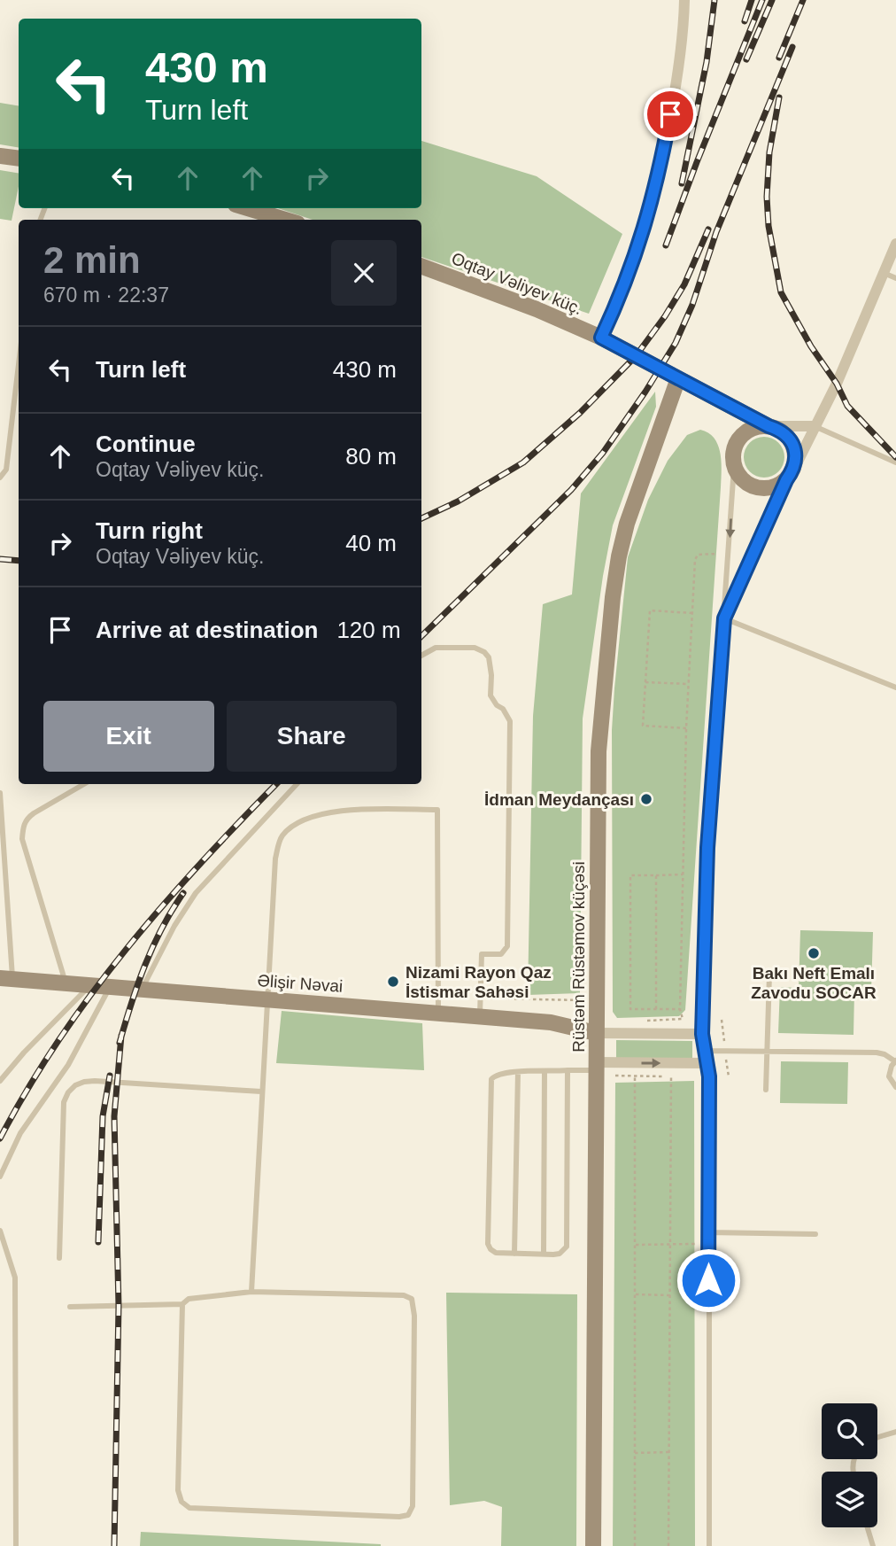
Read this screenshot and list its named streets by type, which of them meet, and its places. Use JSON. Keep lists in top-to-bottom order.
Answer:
{
  "streets": {
    "street": ["Oqtay Vəliyev küç.", "Rüstəm Rüstəmov küçəsi", "Əlişir Nəvai"]
  },
  "crossings": [
    ["Oqtay Vəliyev küç.", "Rüstəm Rüstəmov küçəsi"],
    ["Rüstəm Rüstəmov küçəsi", "Əlişir Nəvai"]
  ],
  "places": ["İdman Meydançası", "Bakı Neft Emalı Zavodu SOCAR", "Nizami Rayon Qaz İstismar Sahəsi"],
  "page": {
    "turn": ["430 m", "Turn left"],
    "heading": ["2 min", "670 m · 22:37"],
    "list": [
      {
        "name": "Turn left",
        "value": "430 m"
      },
      {
        "name": "Continue",
        "note": "Oqtay Vəliyev küç.",
        "value": "80 m"
      },
      {
        "name": "Turn right",
        "note": "Oqtay Vəliyev küç.",
        "value": "40 m"
      },
      {
        "name": "Arrive at destination",
        "value": "120 m"
      }
    ],
    "buttons": ["Exit", "Share"]
  }
}
